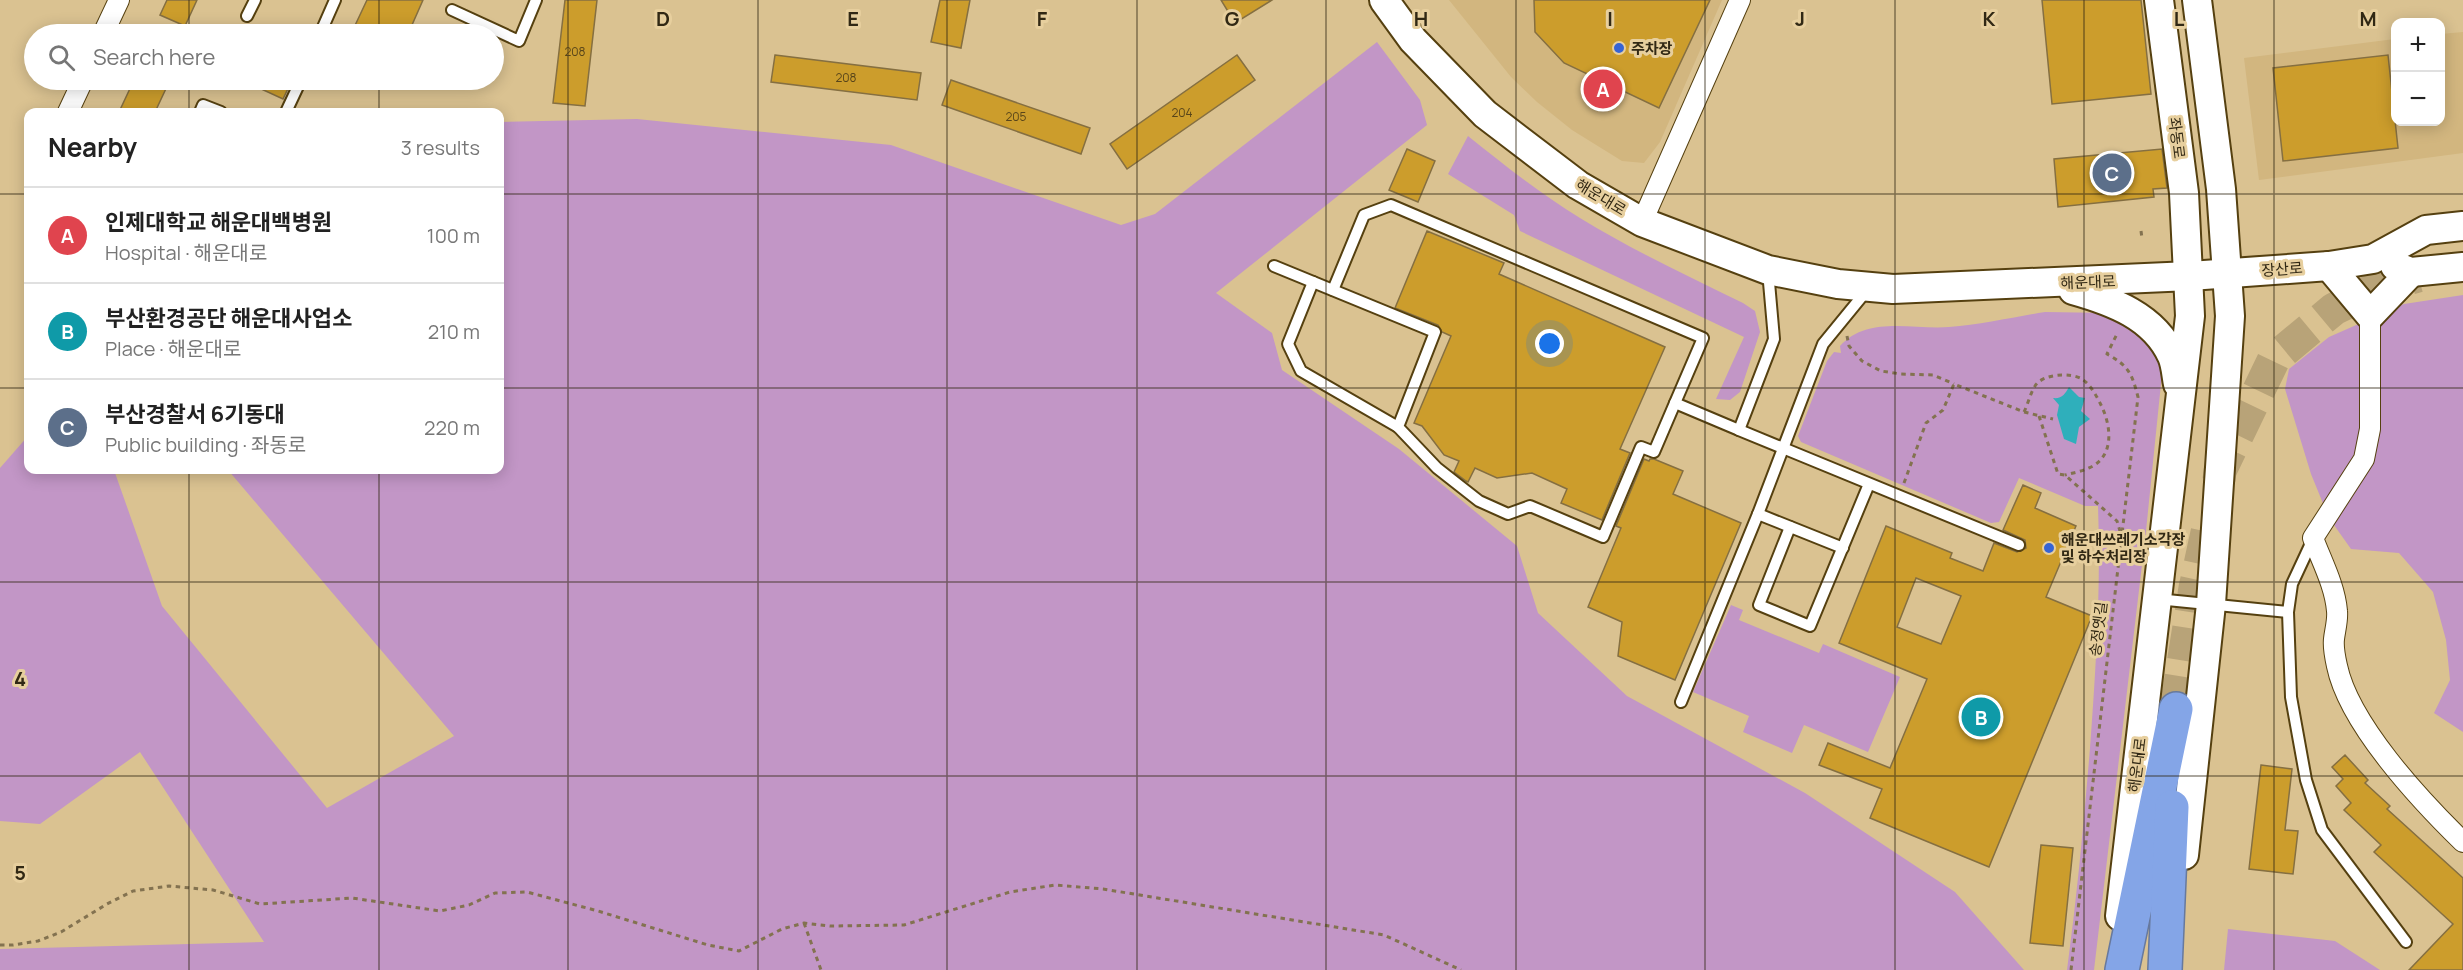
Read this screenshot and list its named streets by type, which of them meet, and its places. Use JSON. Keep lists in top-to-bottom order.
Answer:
{
  "streets": {
    "main road": ["좌동로", "해운대로", "장산로"],
    "path": ["송정옛길"]
  },
  "crossings": [
    ["좌동로", "해운대로"],
    ["좌동로", "장산로"],
    ["해운대로", "장산로"]
  ],
  "places": ["주차장", "해운대쓰레기소각장 및 하수처리장"],
  "house_numbers": [
    "208",
    "208",
    "204",
    "205"
  ],
  "page": {
    "map_buttons": ["+", "−"],
    "search": "Search here",
    "pins": ["A", "C", "B"],
    "heading": ["Nearby", "3 results"],
    "list": [
      {
        "mark": "A",
        "name": "인제대학교 해운대백병원",
        "note": "Hospital · 해운대로",
        "value": "100 m"
      },
      {
        "mark": "B",
        "name": "부산환경공단 해운대사업소",
        "note": "Place · 해운대로",
        "value": "210 m"
      },
      {
        "mark": "C",
        "name": "부산경찰서 6기동대",
        "note": "Public building · 좌동로",
        "value": "220 m"
      }
    ]
  },
  "grid": {
    "columns": [
      "D",
      "E",
      "F",
      "G",
      "H",
      "I",
      "J",
      "K",
      "L",
      "M"
    ],
    "rows": ["4", "5"]
  }
}
